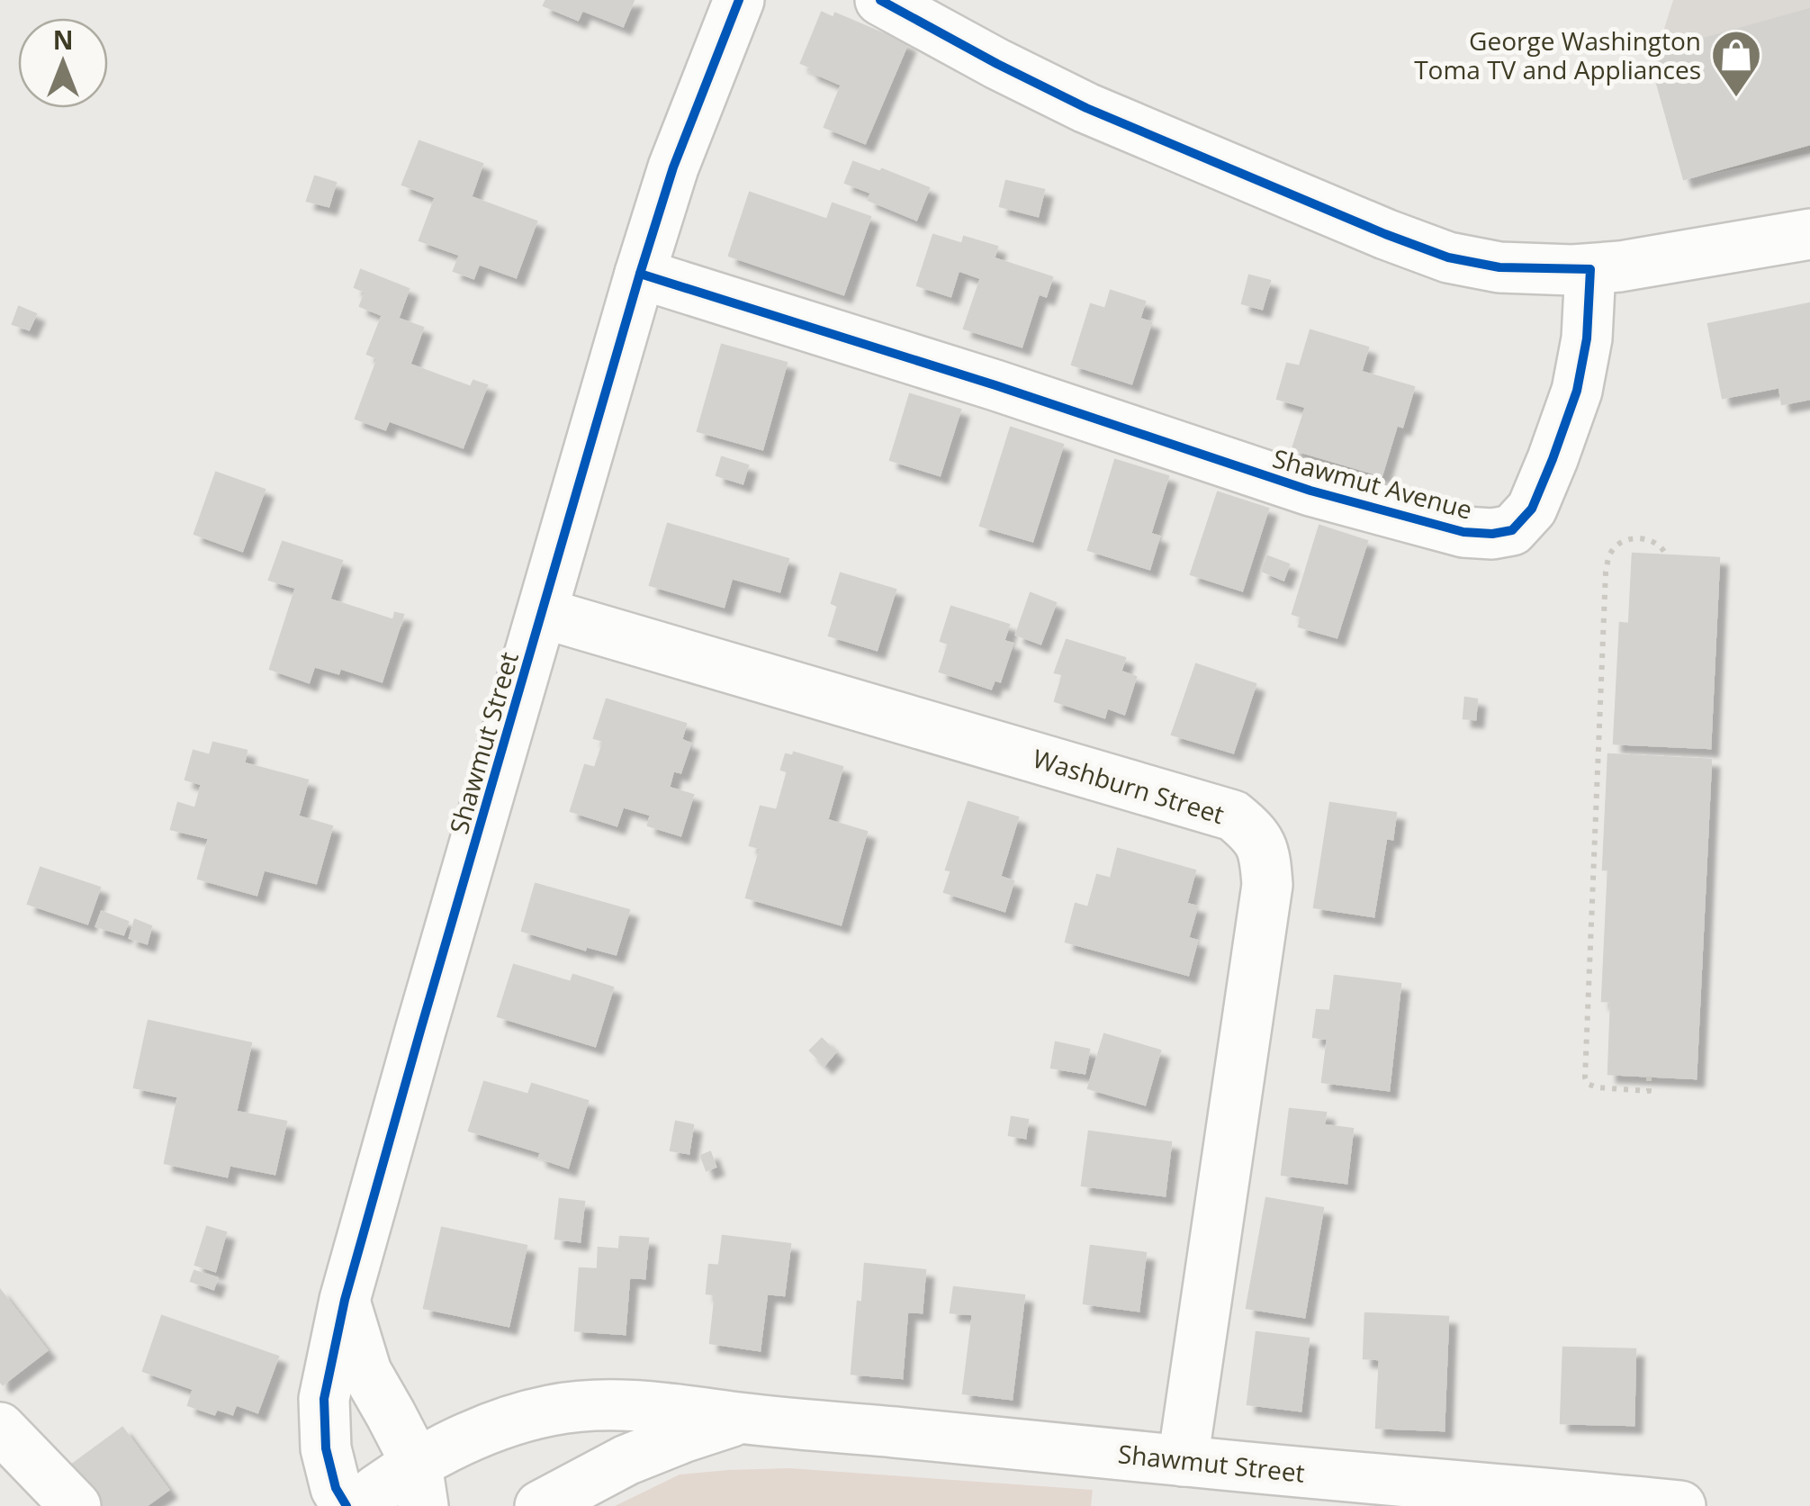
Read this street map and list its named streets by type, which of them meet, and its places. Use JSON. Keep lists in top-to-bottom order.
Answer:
{
  "streets": {
    "street": ["Shawmut Avenue", "Shawmut Street", "Washburn Street"]
  },
  "crossings": [
    ["Shawmut Avenue", "Shawmut Street"],
    ["Shawmut Street", "Washburn Street"]
  ],
  "places": {
    "shop": ["George Washington Toma TV and Appliances"]
  },
  "north": "top"
}
